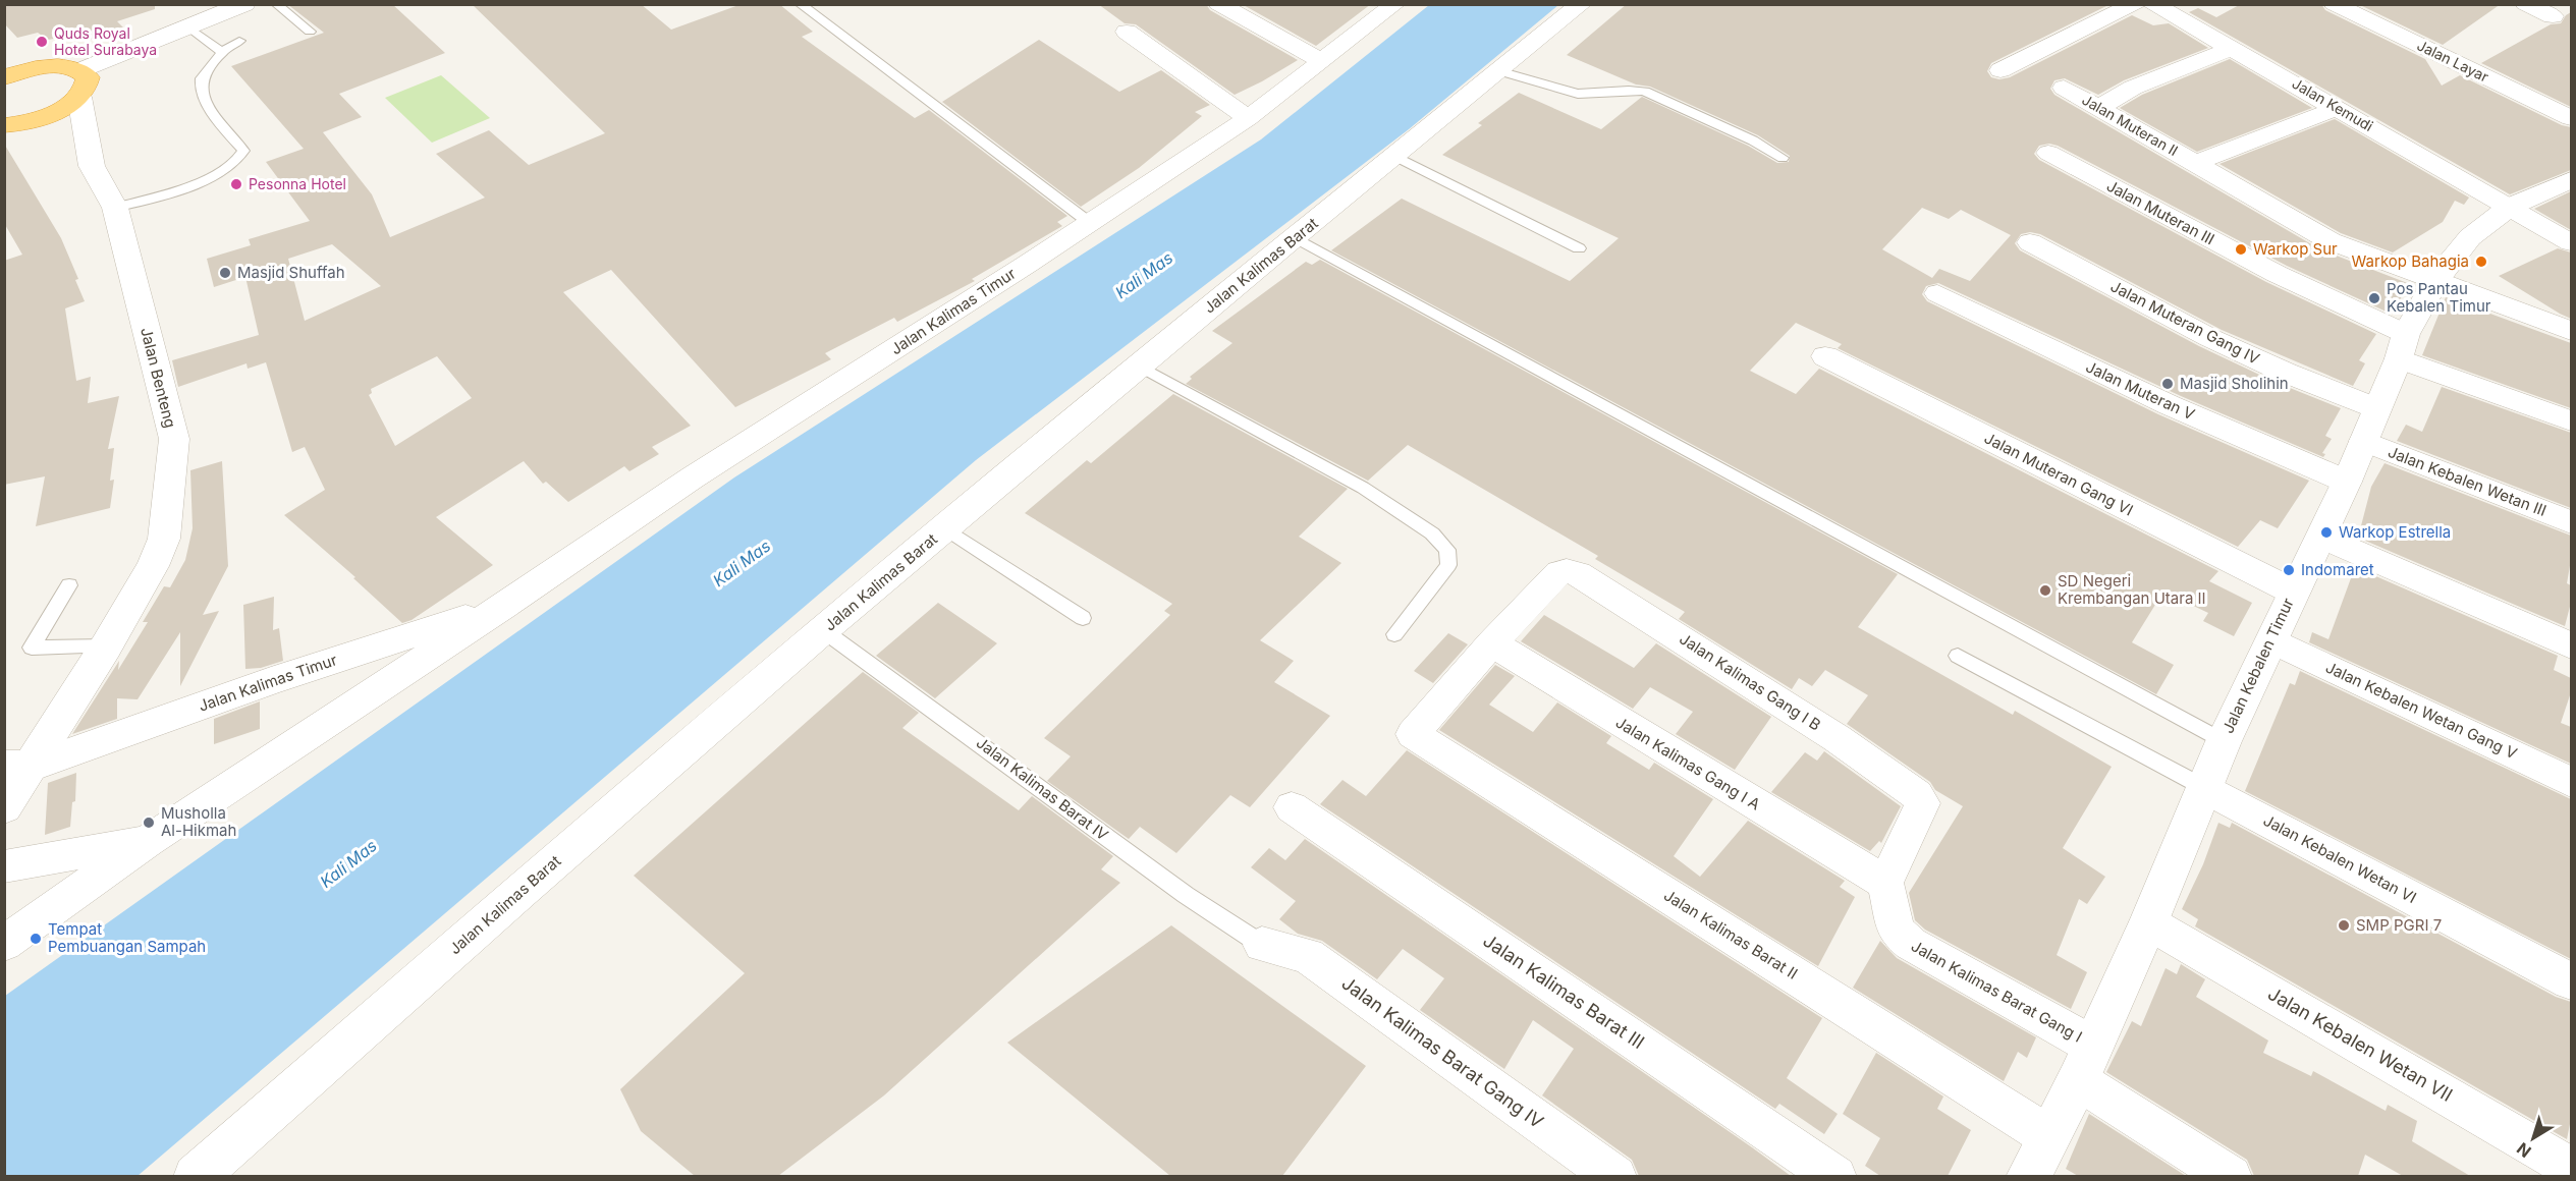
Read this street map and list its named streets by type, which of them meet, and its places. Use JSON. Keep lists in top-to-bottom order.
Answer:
{
  "streets": {
    "street": [
      "Jalan Layar",
      "Jalan Kemudi",
      "Jalan Muteran II",
      "Jalan Muteran III",
      "Jalan Kalimas Barat",
      "Jalan Kalimas Timur",
      "Jalan Muteran Gang IV",
      "Jalan Benteng",
      "Jalan Muteran V",
      "Jalan Muteran Gang VI",
      "Jalan Kebalen Wetan III",
      "Jalan Kebalen Timur",
      "Jalan Kalimas Gang I B",
      "Jalan Kebalen Wetan Gang V",
      "Jalan Kalimas Gang I A",
      "Jalan Kebalen Wetan VI",
      "Jalan Kalimas Barat II",
      "Jalan Kalimas Barat III",
      "Jalan Kalimas Barat Gang I",
      "Jalan Kebalen Wetan VII",
      "Jalan Kalimas Barat Gang IV"
    ],
    "lane": ["Jalan Kalimas Barat IV"]
  },
  "crossings": [
    ["Jalan Kemudi", "Jalan Muteran II"],
    ["Jalan Kemudi", "Jalan Kebalen Timur"],
    ["Jalan Muteran II", "Jalan Kebalen Timur"],
    ["Jalan Muteran III", "Jalan Kebalen Timur"],
    ["Jalan Kalimas Barat", "Jalan Kalimas Barat IV"],
    ["Jalan Kalimas Timur", "Jalan Benteng"],
    ["Jalan Muteran Gang IV", "Jalan Kebalen Timur"],
    ["Jalan Muteran V", "Jalan Kebalen Timur"],
    ["Jalan Muteran Gang VI", "Jalan Kebalen Timur"],
    ["Jalan Kebalen Wetan III", "Jalan Kebalen Timur"],
    ["Jalan Kebalen Timur", "Jalan Kebalen Wetan Gang V"],
    ["Jalan Kebalen Timur", "Jalan Kebalen Wetan VI"],
    ["Jalan Kebalen Timur", "Jalan Kalimas Barat II"],
    ["Jalan Kebalen Timur", "Jalan Kalimas Barat Gang I"],
    ["Jalan Kebalen Timur", "Jalan Kebalen Wetan VII"],
    ["Jalan Kalimas Gang I B", "Jalan Kalimas Gang I A"],
    ["Jalan Kalimas Gang I B", "Jalan Kalimas Barat II"],
    ["Jalan Kalimas Gang I B", "Jalan Kalimas Barat Gang I"],
    ["Jalan Kalimas Gang I A", "Jalan Kalimas Barat II"],
    ["Jalan Kalimas Gang I A", "Jalan Kalimas Barat Gang I"],
    ["Jalan Kalimas Barat IV", "Jalan Kalimas Barat Gang IV"]
  ],
  "water": ["Kali Mas"],
  "places": [
    "Quds Royal Hotel Surabaya",
    "Pesonna Hotel",
    "Warkop Sur",
    "Warkop Bahagia",
    "Masjid Shuffah",
    "Pos Pantau Kebalen Timur",
    "Masjid Sholihin",
    "Warkop Estrella",
    "Indomaret",
    "SD Negeri Krembangan Utara II",
    "Musholla Al-Hikmah",
    "SMP PGRI 7",
    "Tempat Pembuangan Sampah"
  ],
  "north": "bottom left"
}
